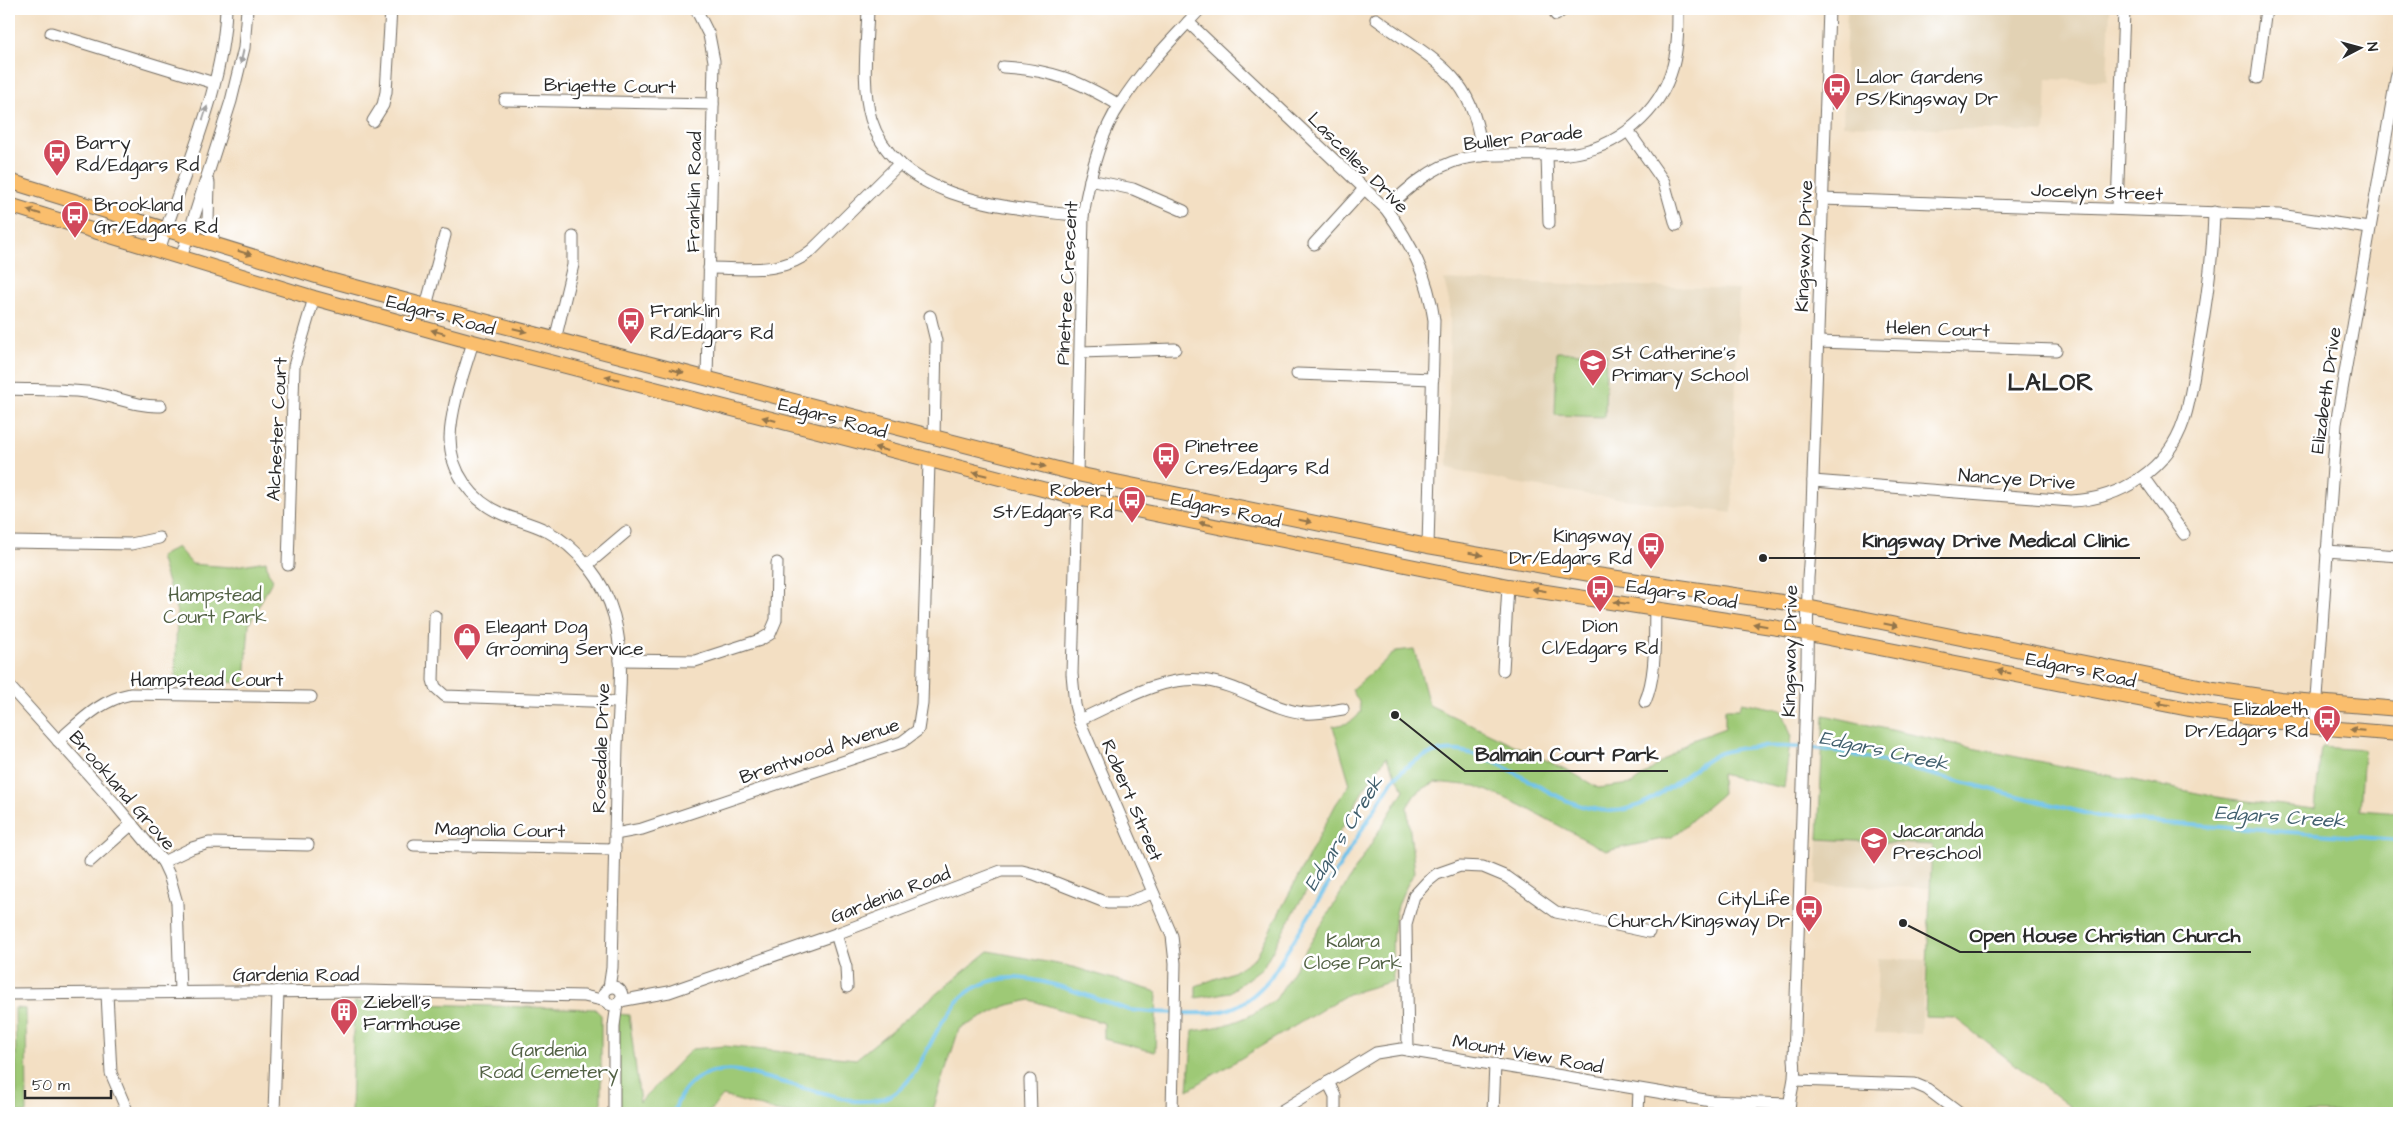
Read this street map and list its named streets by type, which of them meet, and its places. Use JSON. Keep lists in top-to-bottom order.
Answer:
{
  "streets": {
    "main road": ["Edgars Road"],
    "street": [
      "Brigette Court",
      "Buller Parade",
      "Lascelles Drive",
      "Jocelyn Street",
      "Franklin Road",
      "Kingsway Drive",
      "Pinetree Crescent",
      "Helen Court",
      "Elizabeth Drive",
      "Alchester Court",
      "Nancye Drive",
      "Hampstead Court",
      "Rosedale Drive",
      "Brentwood Avenue",
      "Brookland Grove",
      "Robert Street",
      "Magnolia Court",
      "Gardenia Road",
      "Mount View Road"
    ]
  },
  "crossings": [
    ["Brigette Court", "Franklin Road"],
    ["Buller Parade", "Lascelles Drive"],
    ["Lascelles Drive", "Pinetree Crescent"],
    ["Lascelles Drive", "Edgars Road"],
    ["Jocelyn Street", "Kingsway Drive"],
    ["Jocelyn Street", "Elizabeth Drive"],
    ["Jocelyn Street", "Nancye Drive"],
    ["Franklin Road", "Edgars Road"],
    ["Kingsway Drive", "Edgars Road"],
    ["Kingsway Drive", "Helen Court"],
    ["Kingsway Drive", "Nancye Drive"],
    ["Kingsway Drive", "Mount View Road"],
    ["Pinetree Crescent", "Edgars Road"],
    ["Edgars Road", "Elizabeth Drive"],
    ["Edgars Road", "Alchester Court"],
    ["Edgars Road", "Rosedale Drive"],
    ["Edgars Road", "Brentwood Avenue"],
    ["Edgars Road", "Robert Street"],
    ["Hampstead Court", "Brookland Grove"],
    ["Rosedale Drive", "Brentwood Avenue"],
    ["Rosedale Drive", "Magnolia Court"],
    ["Rosedale Drive", "Gardenia Road"],
    ["Brookland Grove", "Gardenia Road"],
    ["Robert Street", "Gardenia Road"]
  ],
  "districts": ["LALOR"],
  "water": ["Edgars Creek"],
  "parks": ["Hampstead Court Park", "Kalara Close Park", "Gardenia Road Cemetery"],
  "places": {
    "bus stop": [
      "Lalor Gardens PS/Kingsway Dr",
      "Barry Rd/Edgars Rd",
      "Brookland Gr/Edgars Rd",
      "Franklin Rd/Edgars Rd",
      "Pinetree Cres/Edgars Rd",
      "Robert St/Edgars Rd",
      "Kingsway Dr/Edgars Rd",
      "Dion Cl/Edgars Rd",
      "Elizabeth Dr/Edgars Rd",
      "CityLife Church/Kingsway Dr"
    ],
    "school or university": ["St Catherine's Primary School", "Jacaranda Preschool"],
    "other": ["Kingsway Drive Medical Clinic", "Balmain Court Park", "Open House Christian Church"],
    "shop": ["Elegant Dog Grooming Service"],
    "building": ["Ziebell's Farmhouse"]
  },
  "scale_bar": "50 m",
  "north": "right"
}
